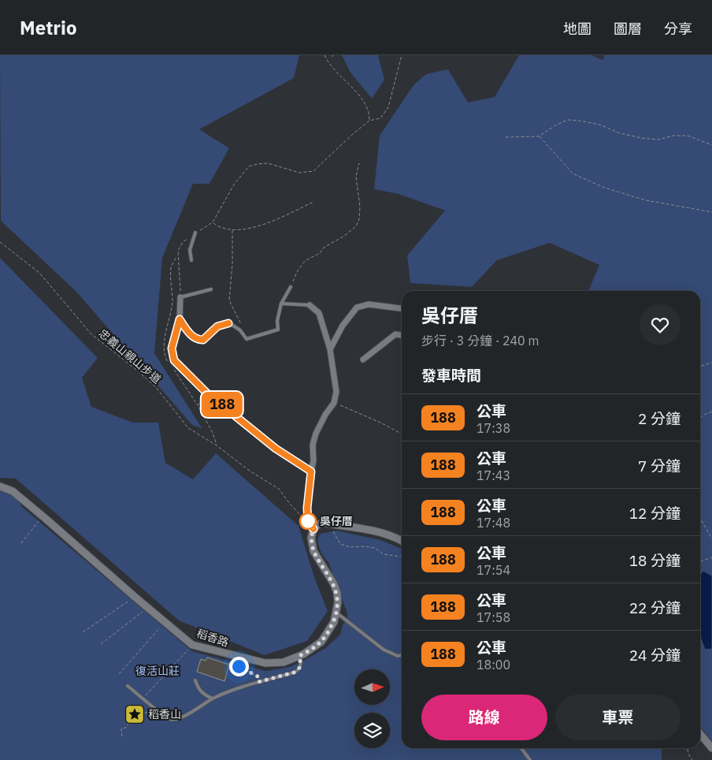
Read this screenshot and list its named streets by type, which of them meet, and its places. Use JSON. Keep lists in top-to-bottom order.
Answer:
{
  "streets": {
    "street": ["稻香路"],
    "path": ["忠義山親山步道"]
  },
  "parks": ["復活山莊"],
  "places": {
    "other": ["吳仔厝"],
    "place": ["稻香山"]
  },
  "lines": ["bus line 188"],
  "north": "right",
  "page": {
    "header": "Metrio",
    "nav": ["地圖", "圖層", "分享"],
    "on_map": "188",
    "heading": [
      ["吳仔厝", "步行 · 3 分鐘 · 240 m"],
      "發車時間"
    ],
    "list": [
      {
        "mark": "188",
        "name": "公車",
        "note": "17:38",
        "value": "2 分鐘"
      },
      {
        "mark": "188",
        "name": "公車",
        "note": "17:43",
        "value": "7 分鐘"
      },
      {
        "mark": "188",
        "name": "公車",
        "note": "17:48",
        "value": "12 分鐘"
      },
      {
        "mark": "188",
        "name": "公車",
        "note": "17:54",
        "value": "18 分鐘"
      },
      {
        "mark": "188",
        "name": "公車",
        "note": "17:58",
        "value": "22 分鐘"
      },
      {
        "mark": "188",
        "name": "公車",
        "note": "18:00",
        "value": "24 分鐘"
      }
    ],
    "buttons": ["路線", "車票"]
  }
}
